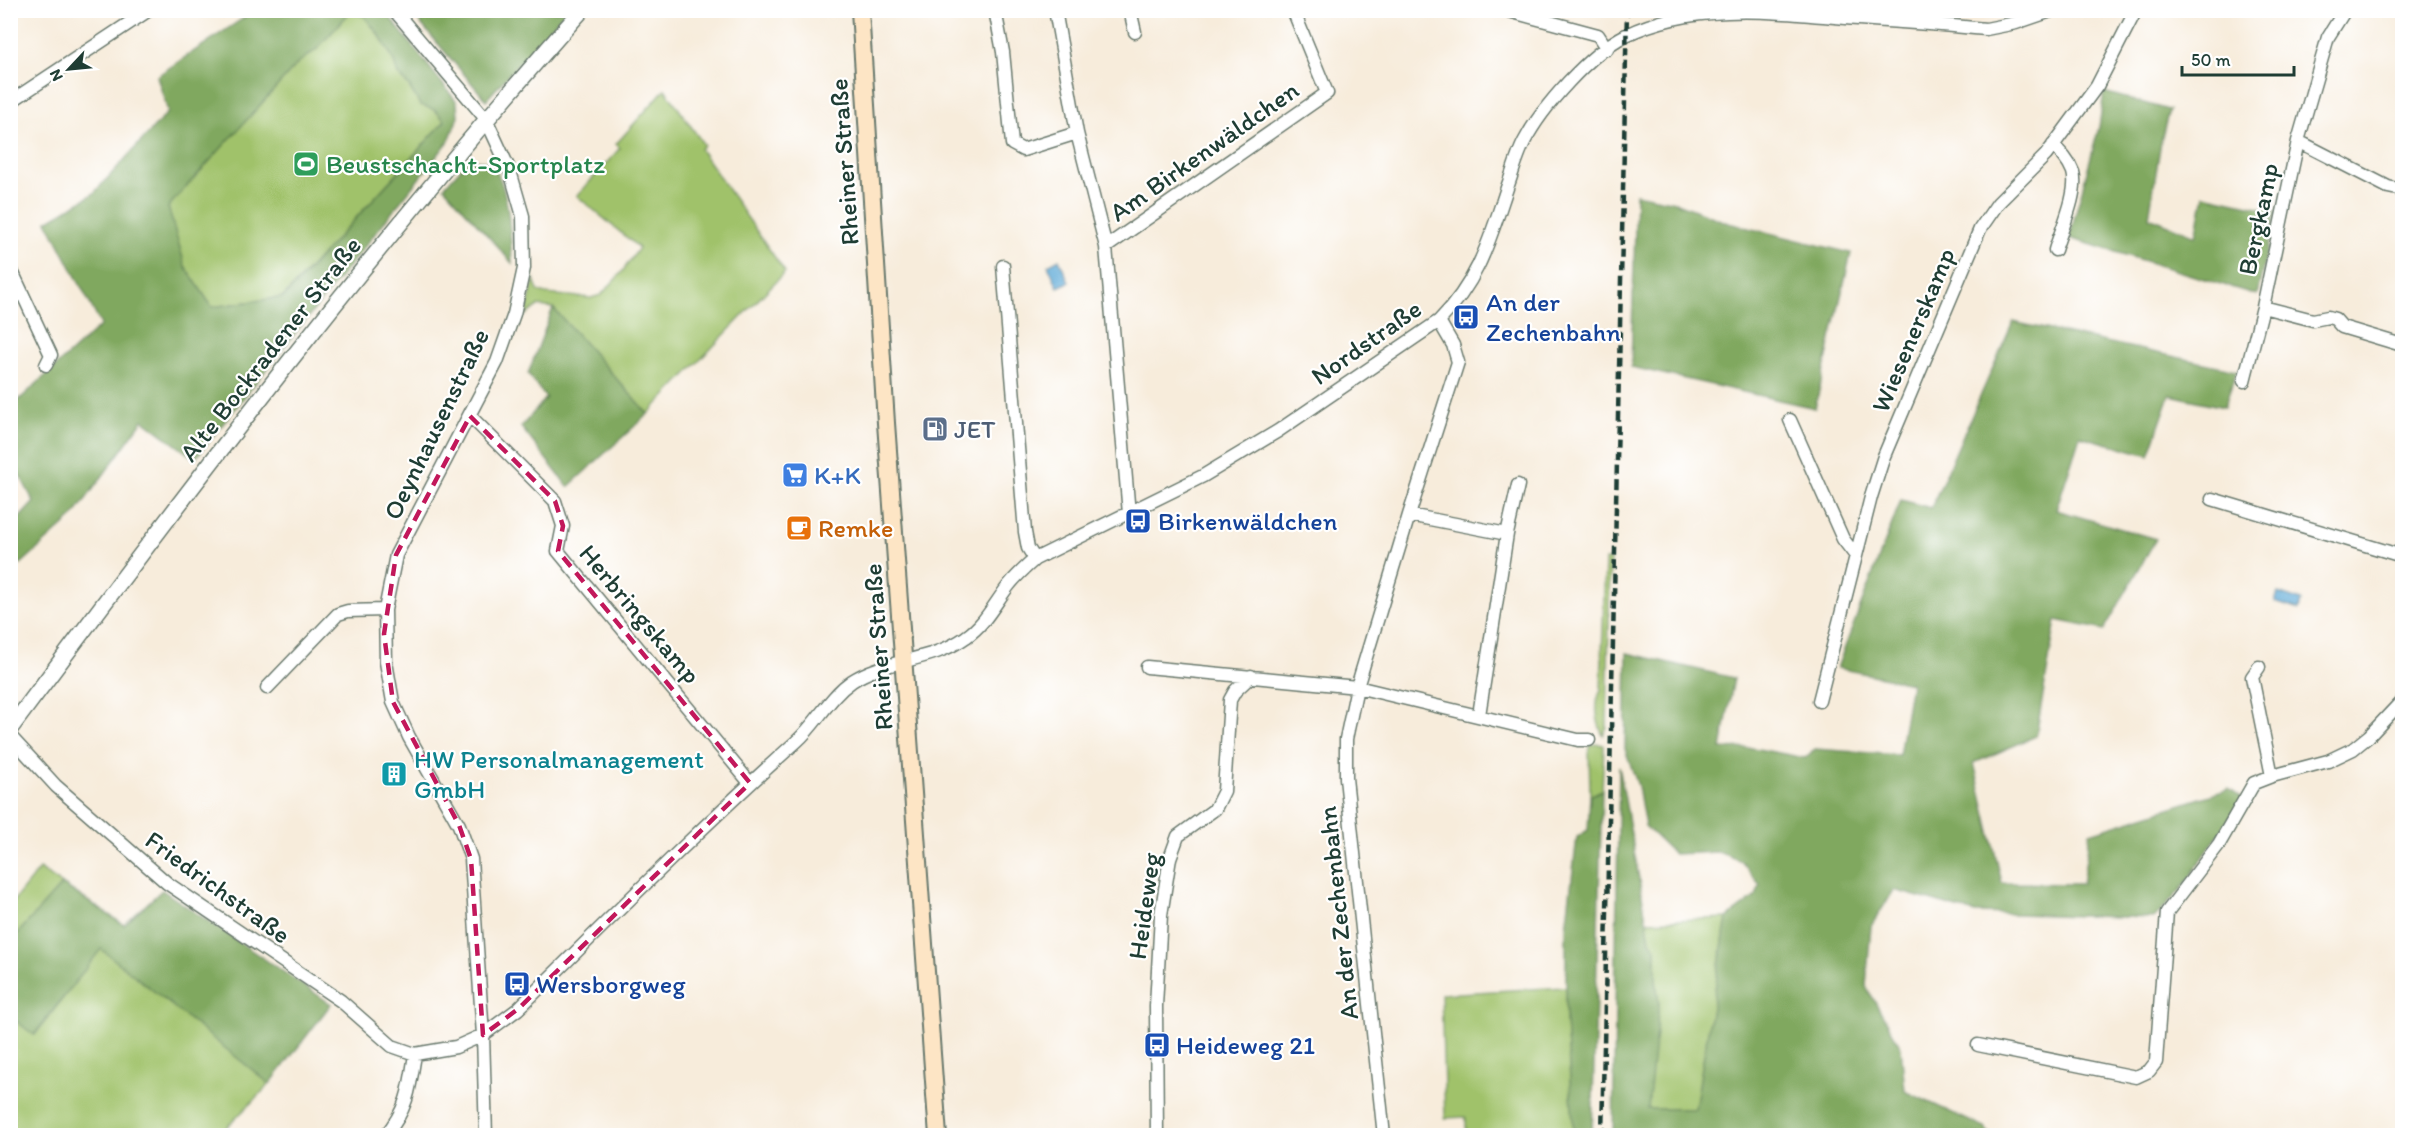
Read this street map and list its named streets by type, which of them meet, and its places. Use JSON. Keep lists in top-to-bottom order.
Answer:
{
  "streets": {
    "main road": ["Rheiner Straße"],
    "street": [
      "Am Birkenwäldchen",
      "Bergkamp",
      "Wiesenerskamp",
      "Nordstraße",
      "Alte Bockradener Straße",
      "Oeynhausenstraße",
      "Herbringskamp",
      "Friedrichstraße",
      "Heideweg",
      "An der Zechenbahn"
    ]
  },
  "crossings": [
    ["Am Birkenwäldchen", "Nordstraße"],
    ["Rheiner Straße", "Nordstraße"],
    ["Nordstraße", "An der Zechenbahn"],
    ["Alte Bockradener Straße", "Oeynhausenstraße"],
    ["Oeynhausenstraße", "Herbringskamp"]
  ],
  "places": {
    "sports": ["Beustschacht-Sportplatz"],
    "bus stop": [
      "An der Zechenbahn",
      "Birkenwäldchen",
      "Wersborgweg",
      "Heideweg 21"
    ],
    "fuel station": ["JET"],
    "supermarket": ["K+K"],
    "cafe": ["Remke"],
    "building": ["HW Personalmanagement GmbH"]
  },
  "scale_bar": "50 m",
  "north": "bottom left"
}
